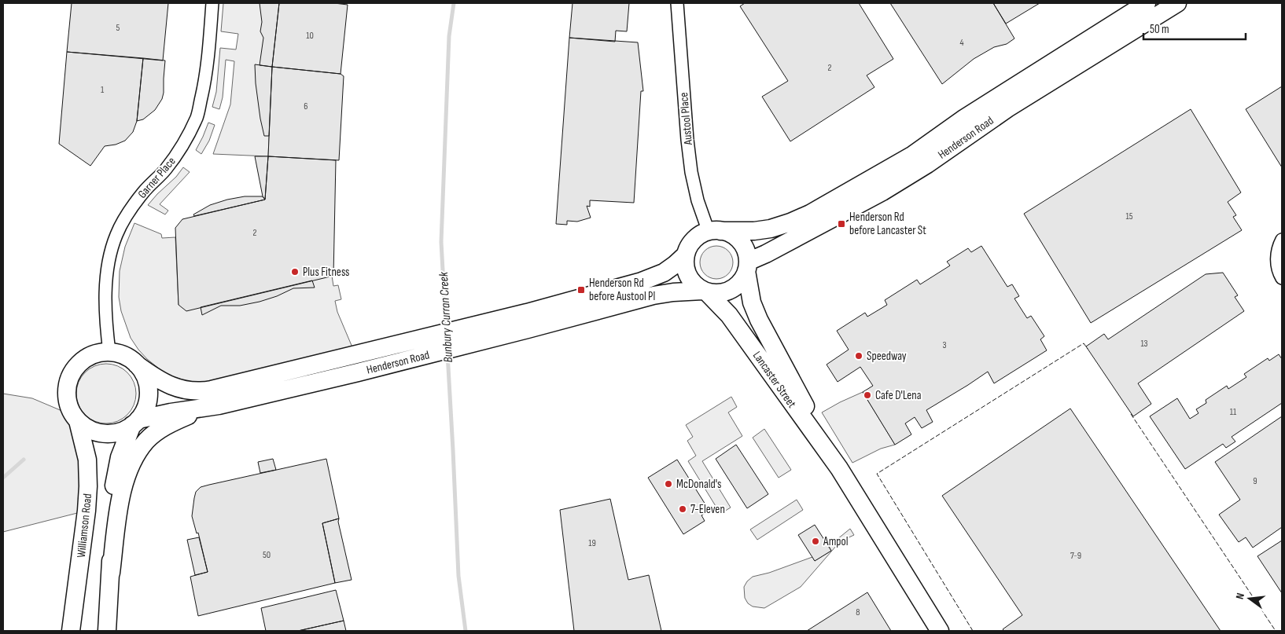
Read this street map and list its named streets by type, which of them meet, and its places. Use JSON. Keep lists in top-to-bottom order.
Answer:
{
  "streets": {
    "main road": ["Henderson Road", "Lancaster Street", "Williamson Road"],
    "street": ["Austool Place", "Garner Place"]
  },
  "crossings": [
    ["Austool Place", "Henderson Road"],
    ["Austool Place", "Lancaster Street"],
    ["Henderson Road", "Garner Place"],
    ["Henderson Road", "Lancaster Street"],
    ["Henderson Road", "Williamson Road"],
    ["Garner Place", "Williamson Road"]
  ],
  "water": ["Bunbury Curran Creek"],
  "places": {
    "transit": ["Henderson Rd before Lancaster St", "Henderson Rd before Austool Pl"],
    "other": [
      "Plus Fitness",
      "Speedway",
      "Cafe D'Lena",
      "McDonald's",
      "7-Eleven",
      "Ampol"
    ]
  },
  "house_numbers": [
    "5",
    "10",
    "4",
    "2",
    "1",
    "6",
    "15",
    "2",
    "13",
    "3",
    "11",
    "9",
    "19",
    "50",
    "7-9",
    "8"
  ],
  "scale_bar": "50 m",
  "north": "left"
}
